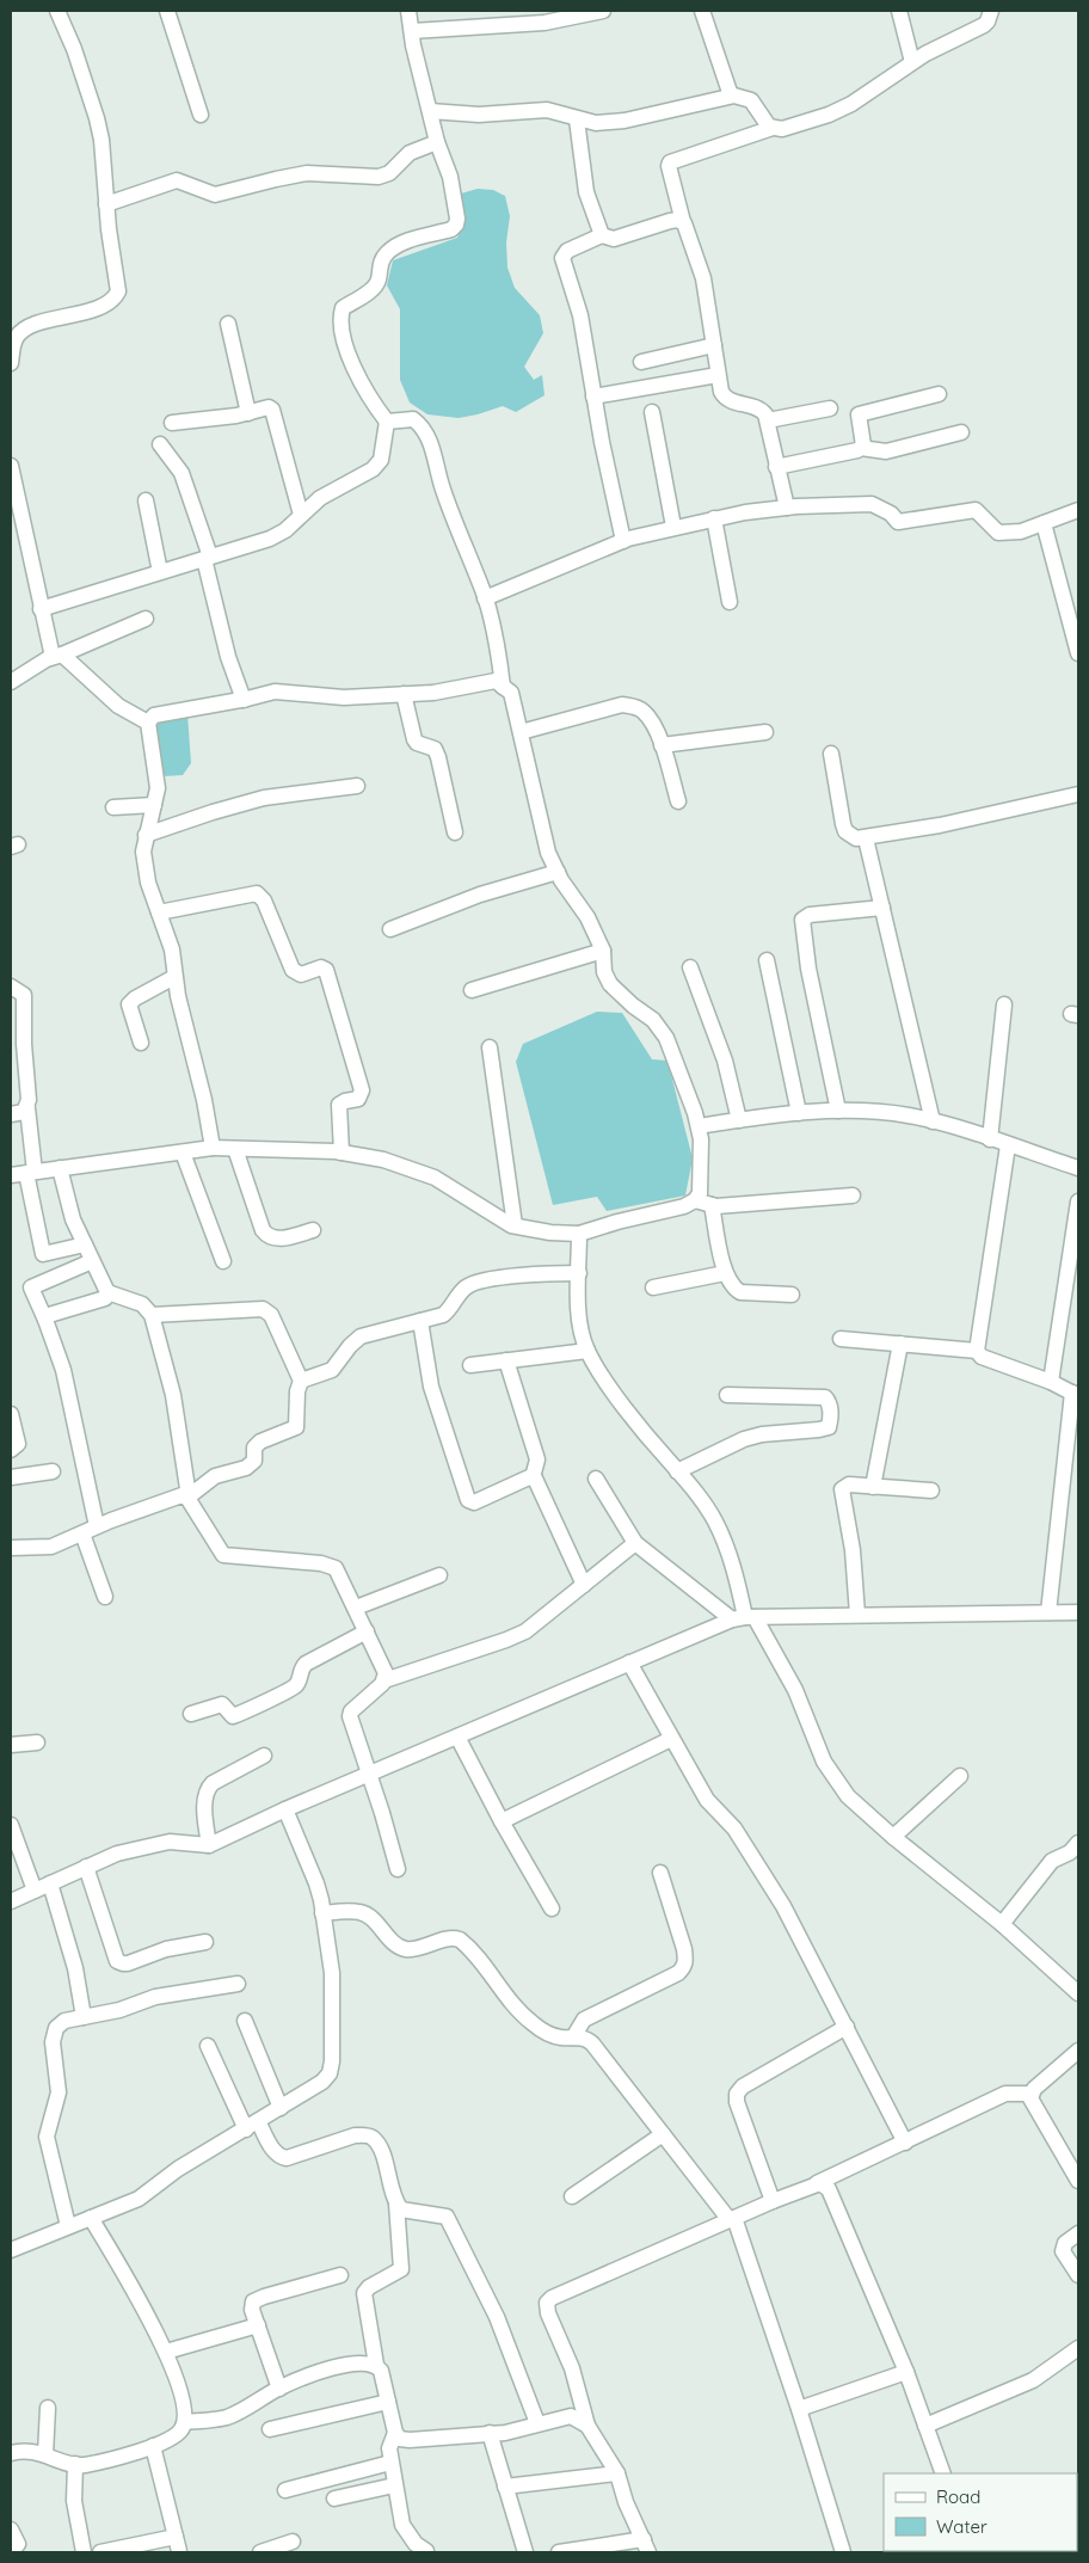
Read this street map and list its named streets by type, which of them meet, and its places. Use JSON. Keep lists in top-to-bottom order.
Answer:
{
  "legend": ["Road", "Water"]
}
